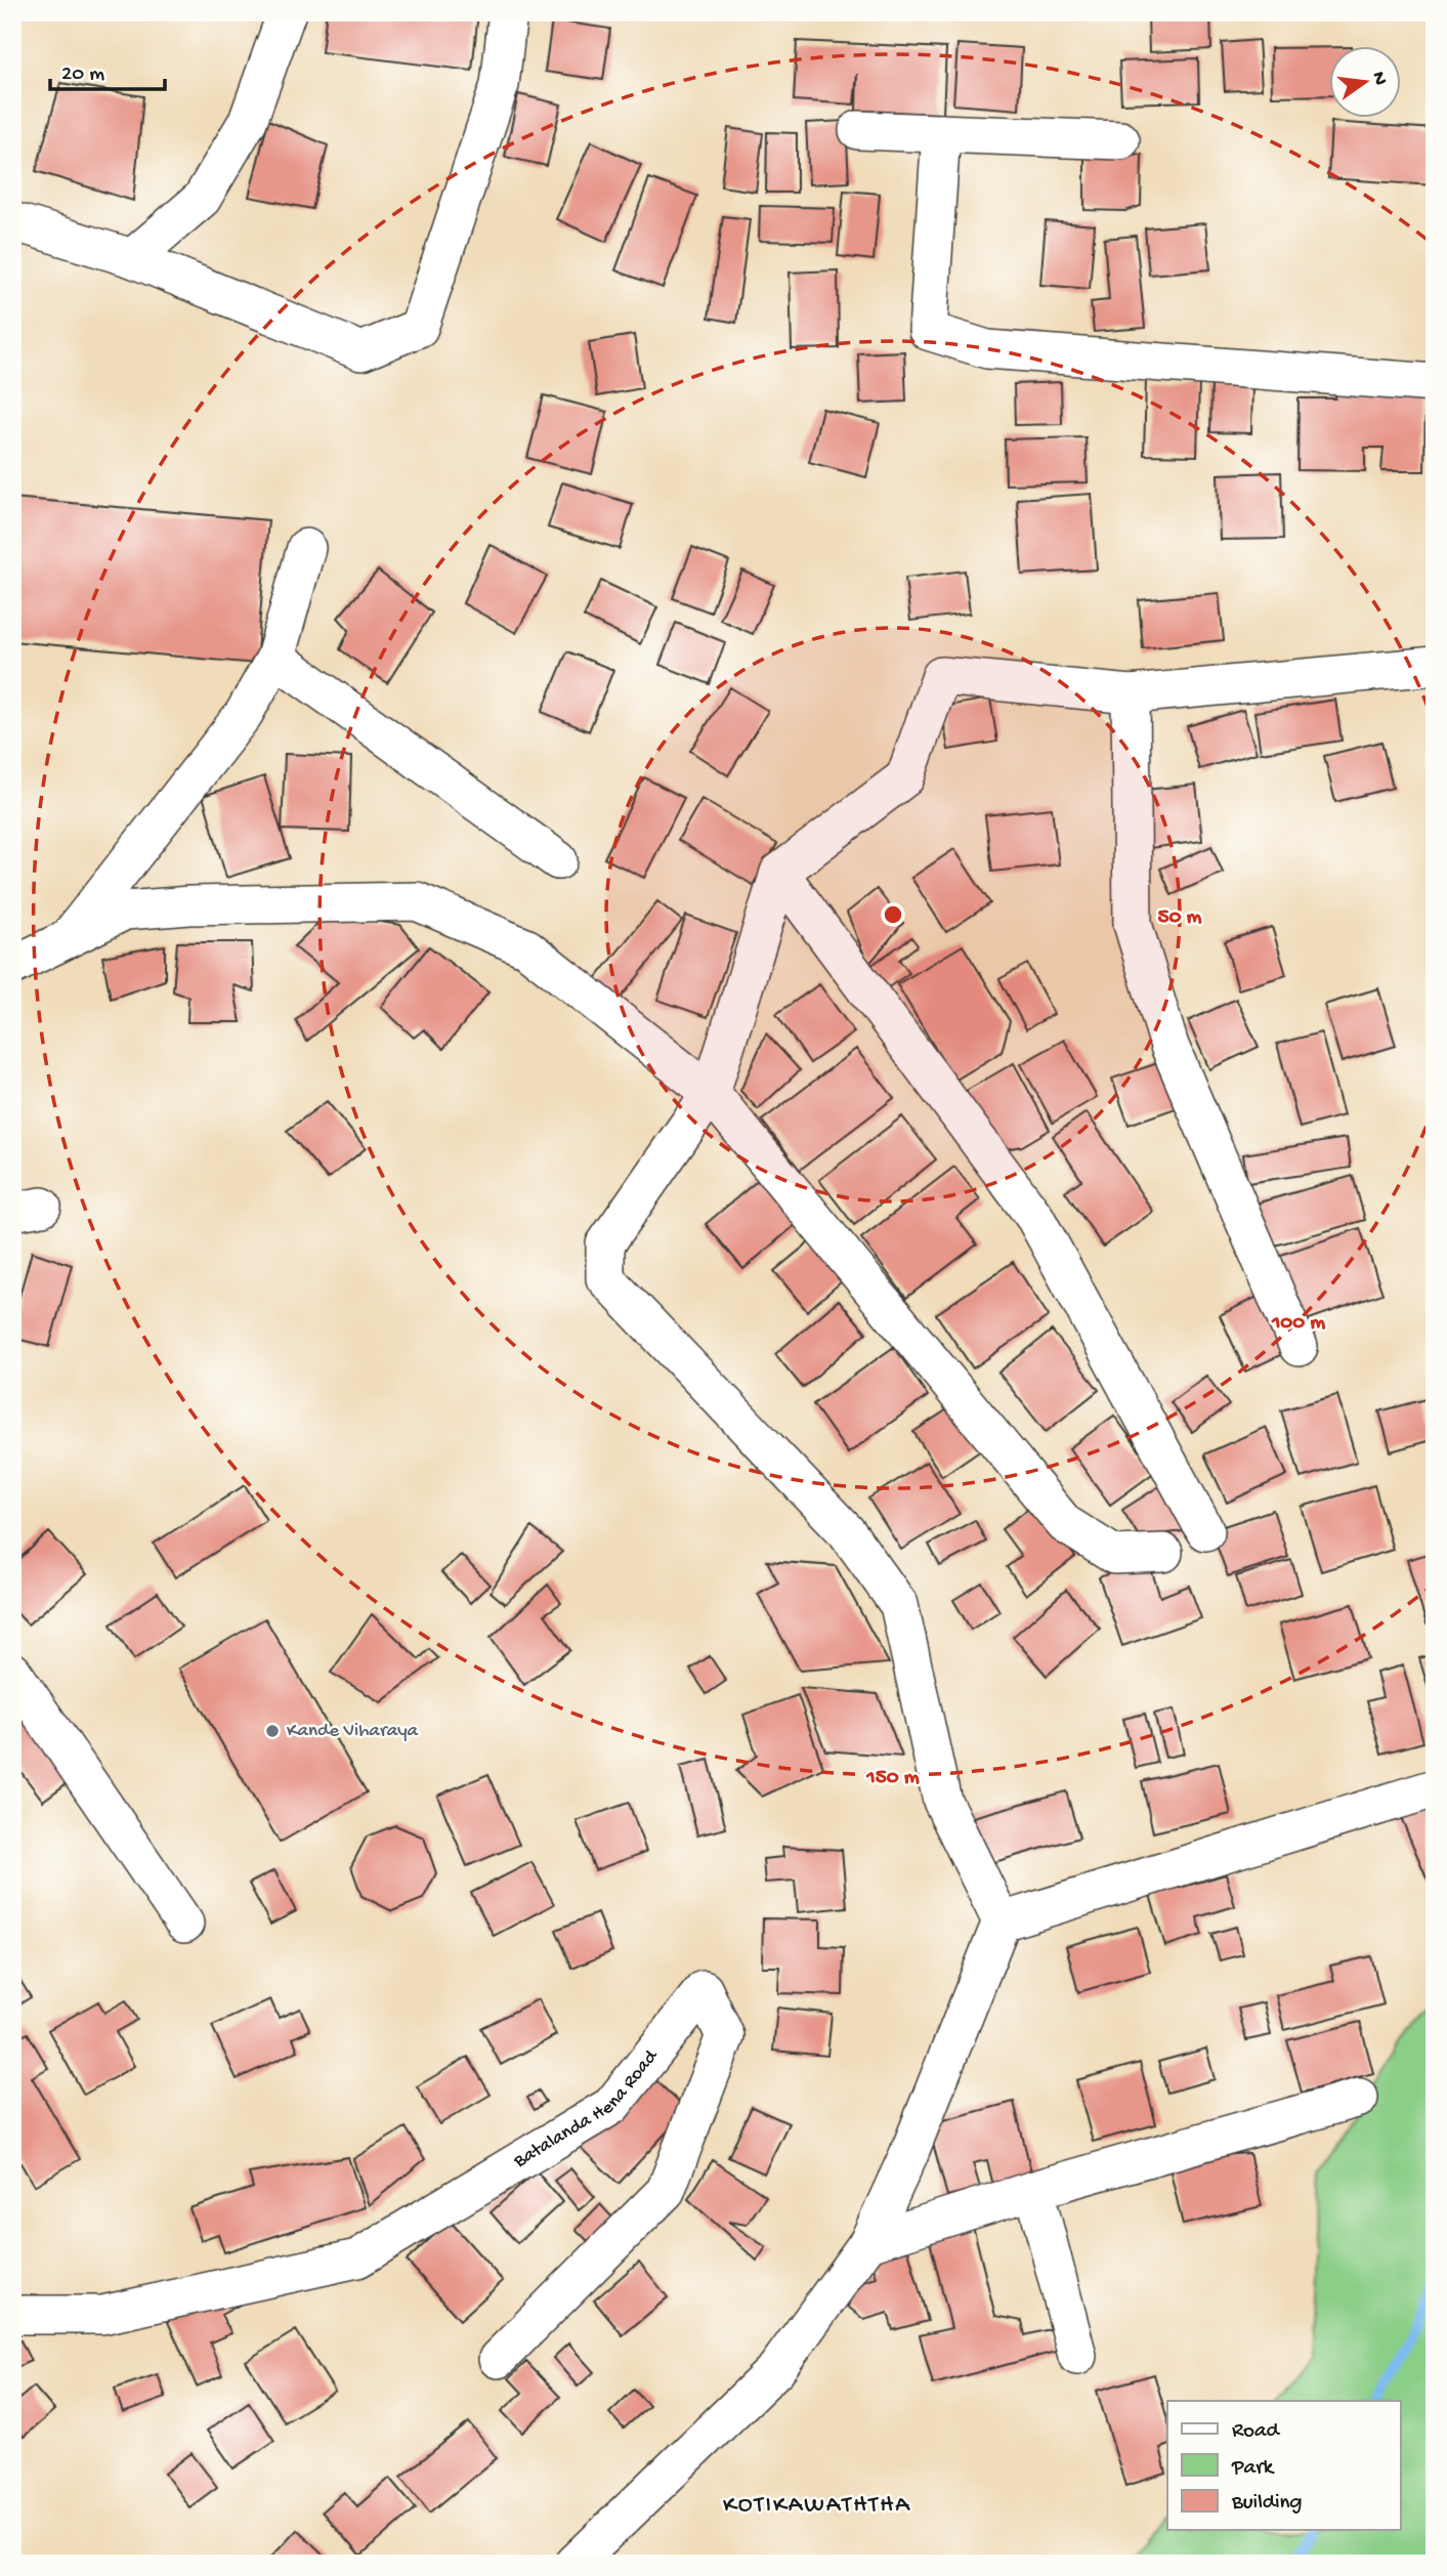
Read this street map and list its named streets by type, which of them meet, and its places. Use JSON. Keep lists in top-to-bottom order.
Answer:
{
  "streets": {
    "street": ["Batalanda Hena Road"]
  },
  "districts": ["KOTIKAWATHTHA"],
  "places": ["Kande Viharaya"],
  "legend": ["Road", "Park", "Building"],
  "scale_bar": "20 m",
  "north": "right",
  "rings": ["50 m", "100 m", "150 m"]
}
